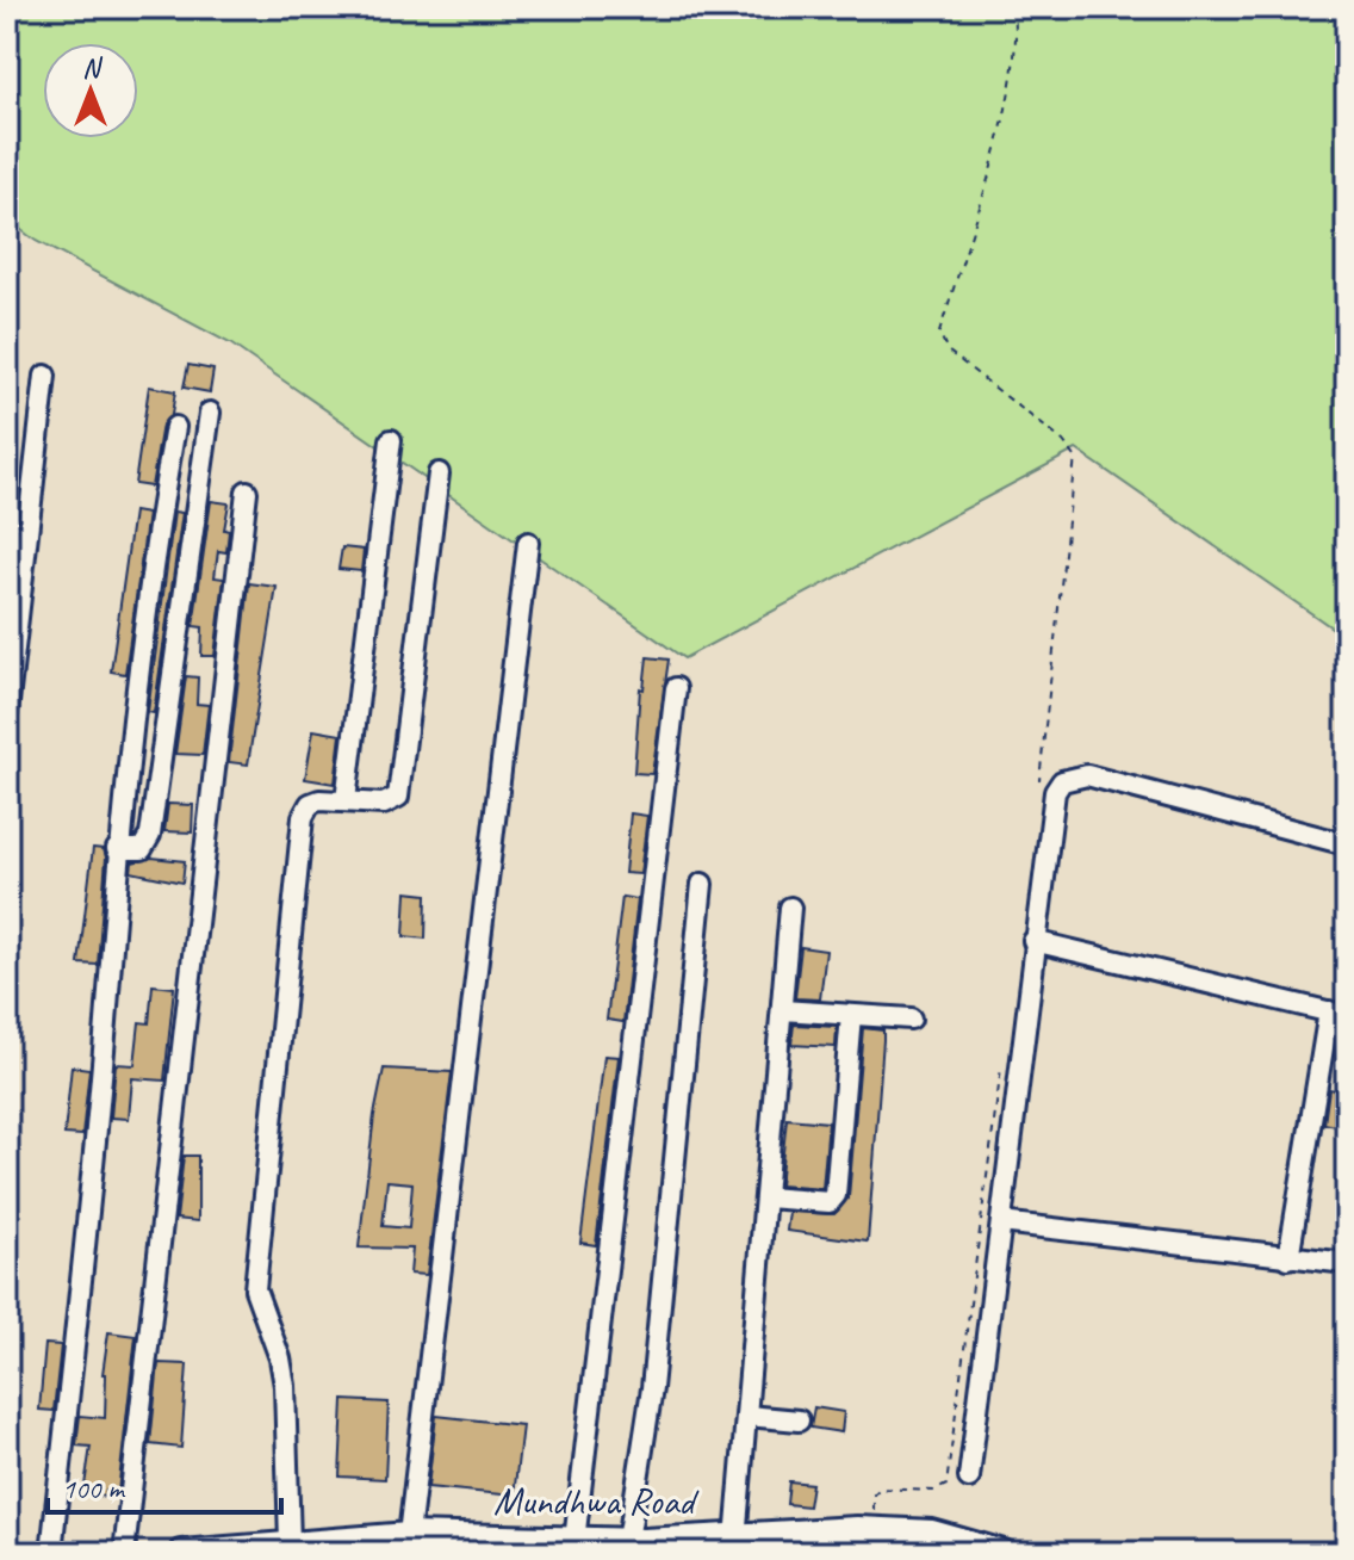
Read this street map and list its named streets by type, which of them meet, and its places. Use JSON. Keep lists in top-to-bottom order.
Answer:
{
  "streets": {
    "main road": ["Mundhwa Road"]
  },
  "scale_bar": "100 m",
  "north": "top"
}
